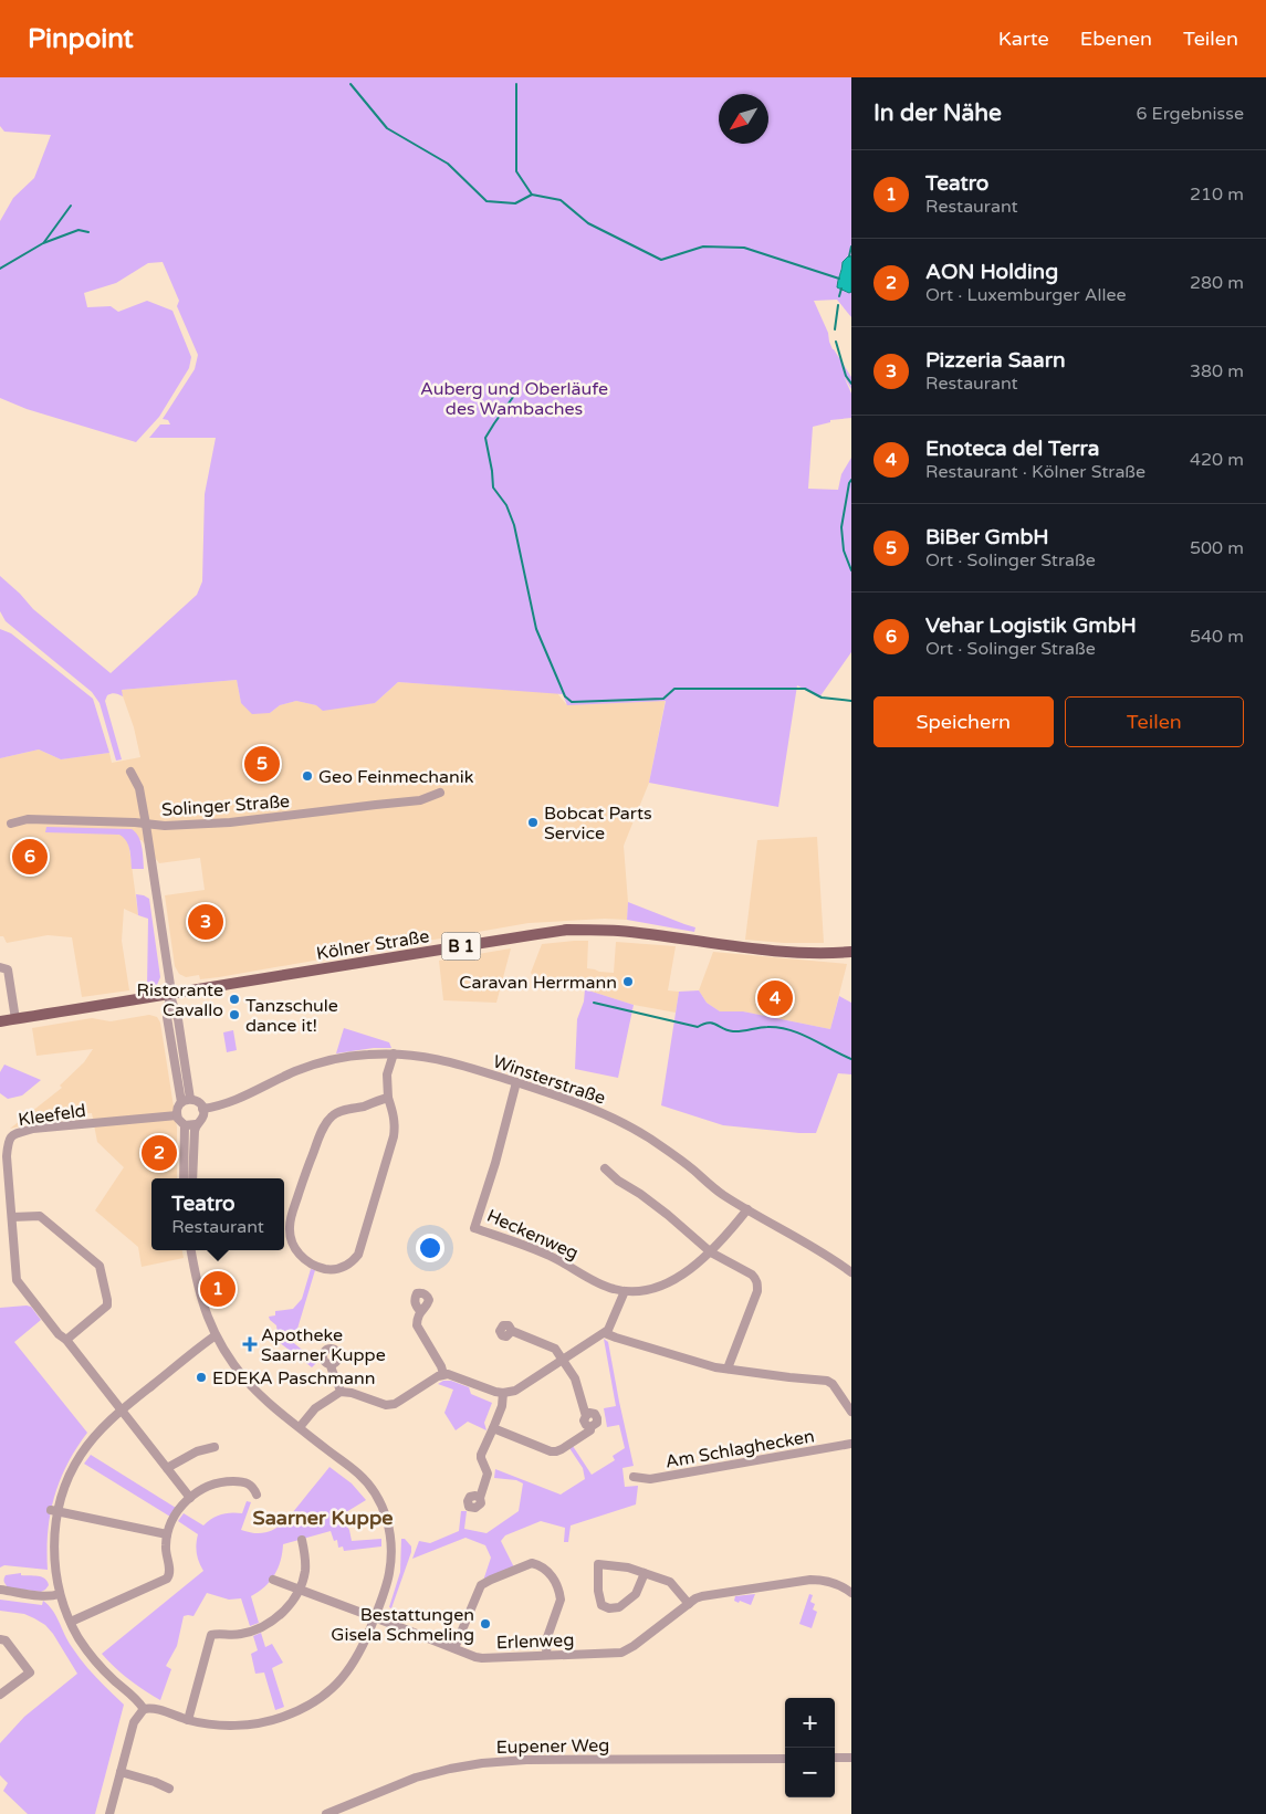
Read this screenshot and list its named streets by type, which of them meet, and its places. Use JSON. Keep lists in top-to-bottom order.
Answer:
{
  "streets": {
    "main road": ["Kölner Straße", "B 1"],
    "street": [
      "Solinger Straße",
      "Winsterstraße",
      "Kleefeld",
      "Heckenweg",
      "Am Schlaghecken",
      "Erlenweg",
      "Eupener Weg"
    ]
  },
  "crossings": [
    ["Winsterstraße", "Kleefeld"],
    ["Winsterstraße", "Heckenweg"]
  ],
  "districts": ["Saarner Kuppe"],
  "parks": ["Auberg und Oberläufe des Wambaches"],
  "places": {
    "other": [
      "Geo Feinmechanik",
      "Bobcat Parts Service",
      "Caravan Herrmann",
      "Ristorante Cavallo",
      "Tanzschule dance it!",
      "EDEKA Paschmann",
      "Bestattungen Gisela Schmeling"
    ],
    "health": ["Apotheke Saarner Kuppe"]
  },
  "north": "bottom left",
  "page": {
    "header": "Pinpoint",
    "nav": ["Karte", "Ebenen", "Teilen"],
    "heading": ["In der Nähe", "6 Ergebnisse"],
    "list": [
      {
        "mark": "1",
        "name": "Teatro",
        "note": "Restaurant",
        "value": "210 m"
      },
      {
        "mark": "2",
        "name": "AON Holding",
        "note": "Ort · Luxemburger Allee",
        "value": "280 m"
      },
      {
        "mark": "3",
        "name": "Pizzeria Saarn",
        "note": "Restaurant",
        "value": "380 m"
      },
      {
        "mark": "4",
        "name": "Enoteca del Terra",
        "note": "Restaurant · Kölner Straße",
        "value": "420 m"
      },
      {
        "mark": "5",
        "name": "BiBer GmbH",
        "note": "Ort · Solinger Straße",
        "value": "500 m"
      },
      {
        "mark": "6",
        "name": "Vehar Logistik GmbH",
        "note": "Ort · Solinger Straße",
        "value": "540 m"
      }
    ],
    "buttons": ["Speichern", "Teilen"],
    "pins": [
      "5",
      "6",
      "3",
      "4",
      "2",
      "1"
    ],
    "popup": ["Teatro", "Restaurant"],
    "map_buttons": ["+", "−"]
  }
}
